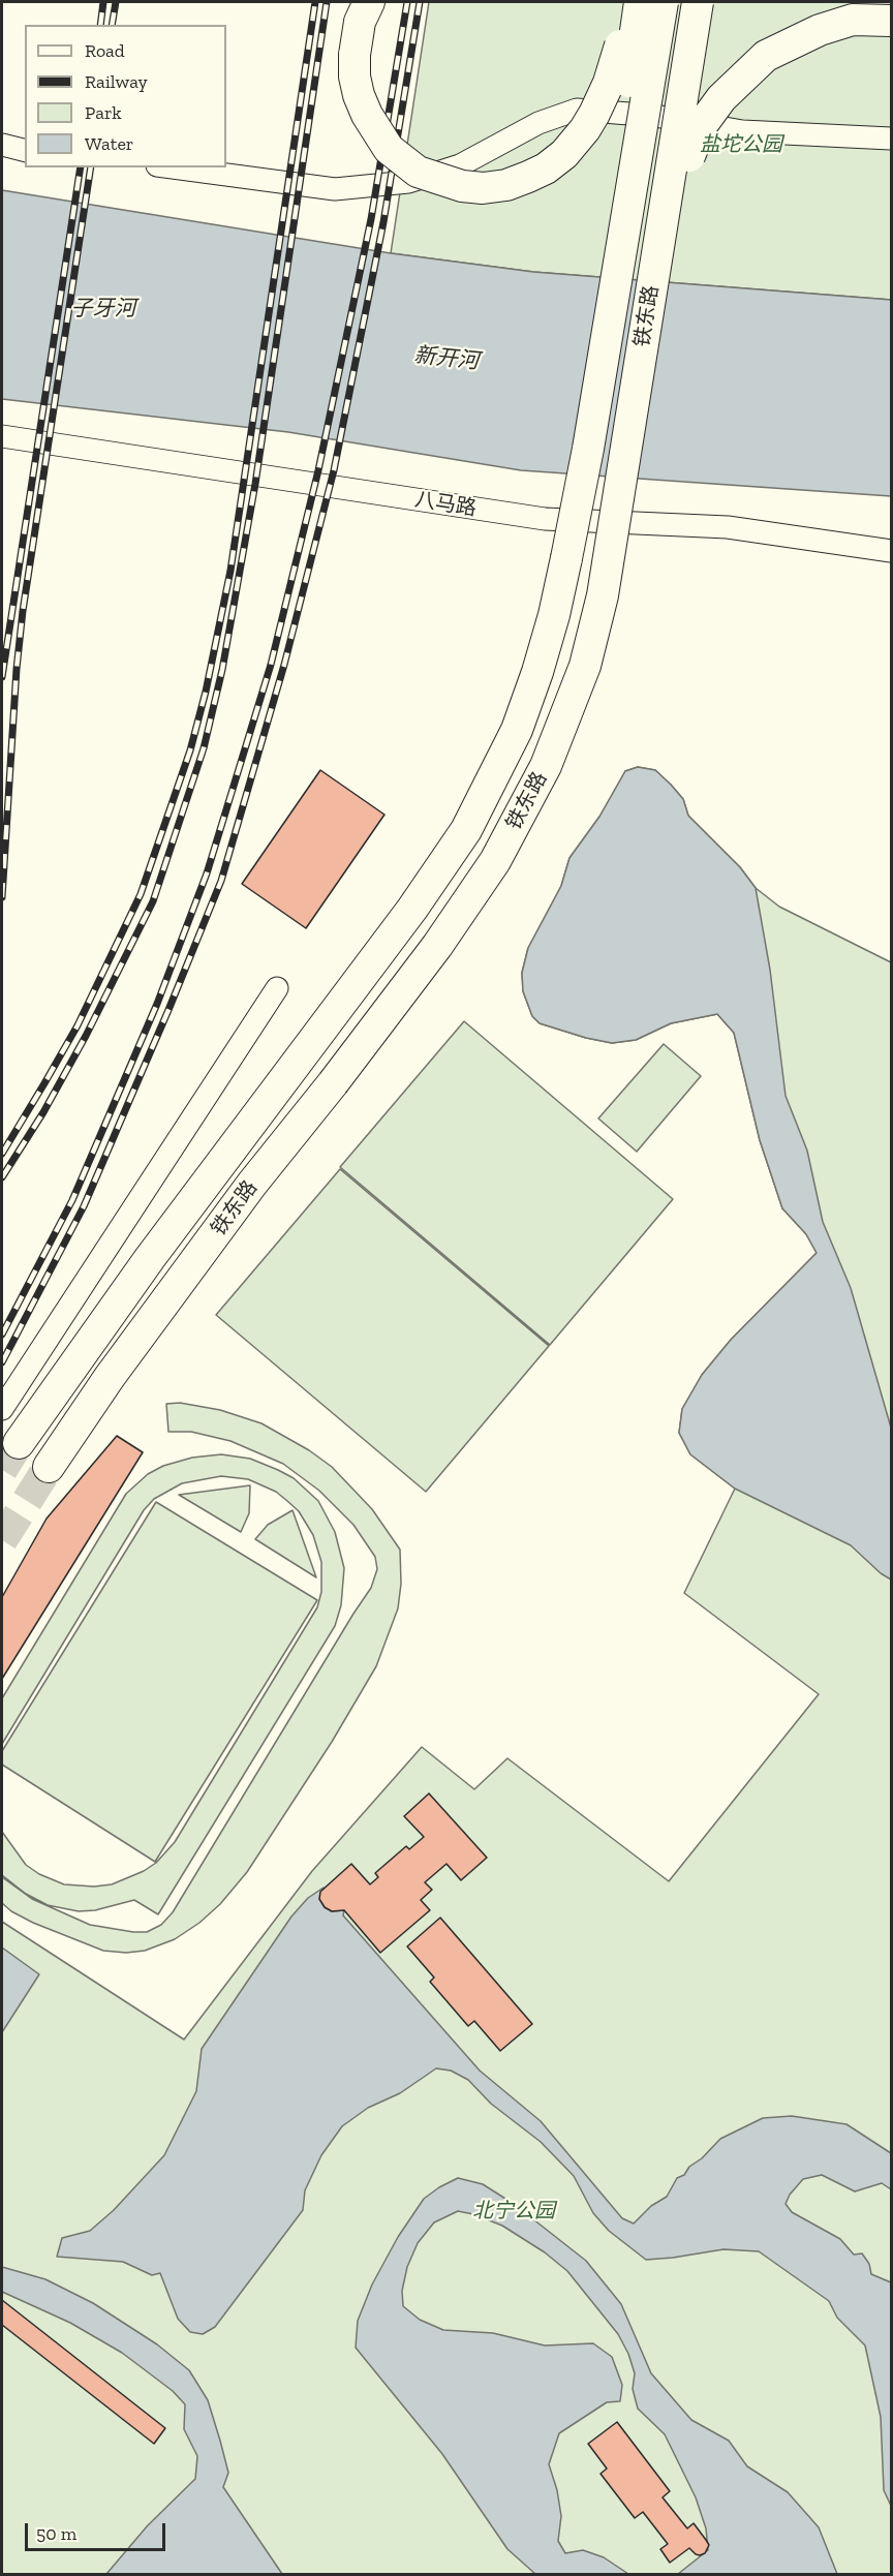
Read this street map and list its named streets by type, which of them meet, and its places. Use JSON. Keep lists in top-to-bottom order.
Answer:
{
  "streets": {
    "highway": ["铁东路"],
    "street": ["八马路"]
  },
  "water": ["子牙河", "新开河"],
  "parks": ["盐坨公园", "北宁公园"],
  "legend": [
    "Road",
    "Railway",
    "Park",
    "Water"
  ],
  "scale_bar": "50 m"
}
